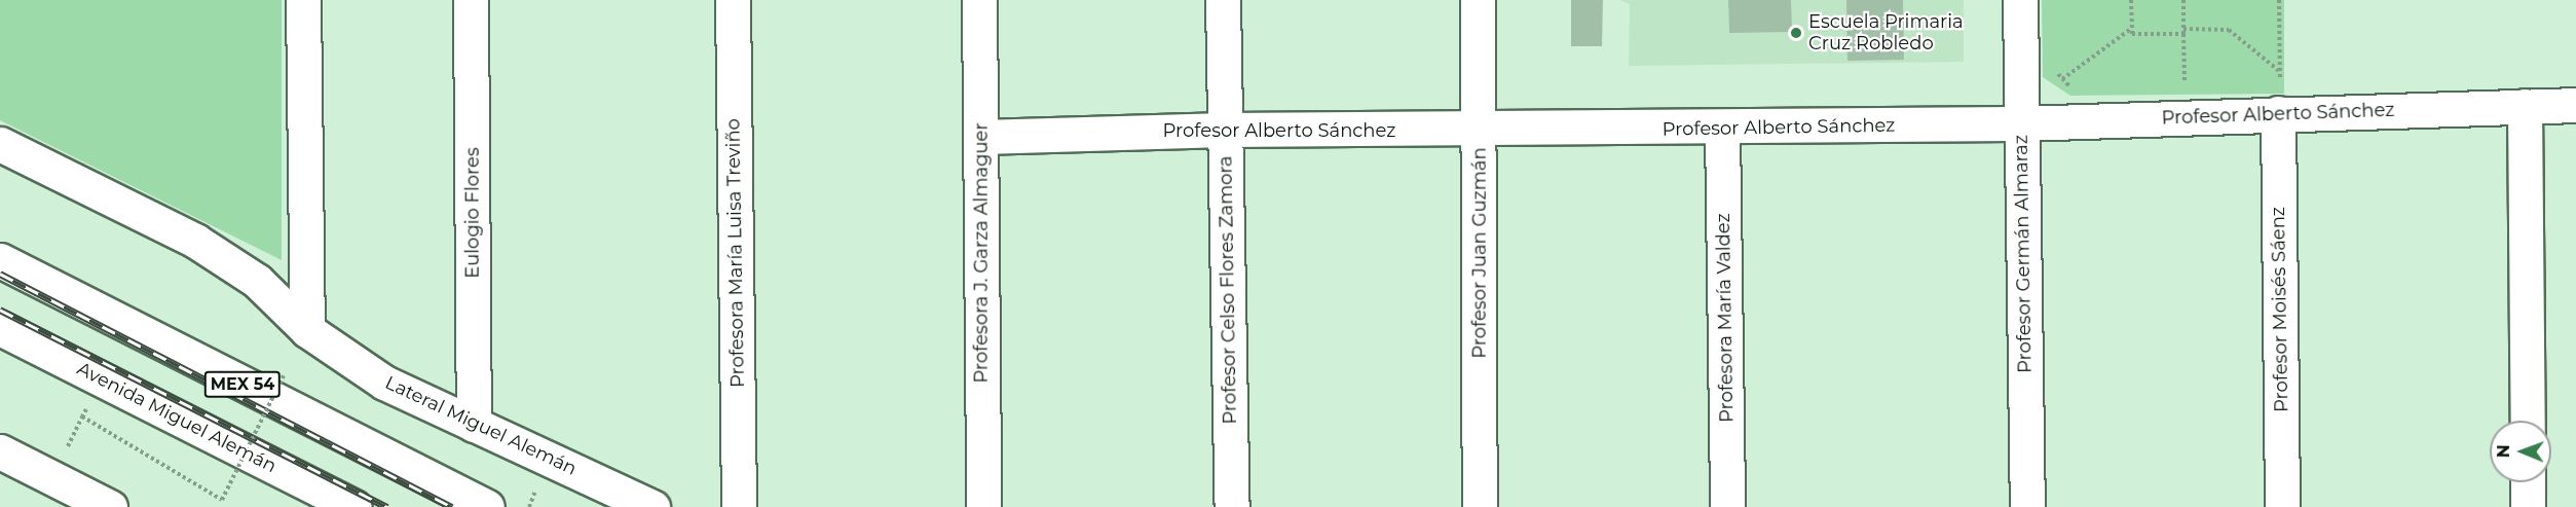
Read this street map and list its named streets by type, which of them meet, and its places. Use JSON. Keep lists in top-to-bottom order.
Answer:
{
  "streets": {
    "main road": [
      "Profesor Alberto Sánchez",
      "Eulogio Flores",
      "Profesora María Luisa Treviño",
      "Profesora J. Garza Almaguer",
      "Profesor Juan Guzmán",
      "Profesor Germán Almaraz",
      "Profesor Celso Flores Zamora",
      "Profesor Moisés Sáenz",
      "Profesora María Valdez",
      "MEX 54",
      "Avenida Miguel Alemán",
      "Lateral Miguel Alemán"
    ]
  },
  "crossings": [
    ["Profesor Alberto Sánchez", "Profesora J. Garza Almaguer"],
    ["Profesor Alberto Sánchez", "Profesor Juan Guzmán"],
    ["Profesor Alberto Sánchez", "Profesor Germán Almaraz"],
    ["Profesor Alberto Sánchez", "Profesor Celso Flores Zamora"],
    ["Profesor Alberto Sánchez", "Profesor Moisés Sáenz"],
    ["Profesor Alberto Sánchez", "Profesora María Valdez"],
    ["Eulogio Flores", "Lateral Miguel Alemán"]
  ],
  "places": ["Escuela Primaria Cruz Robledo"],
  "north": "left"
}
